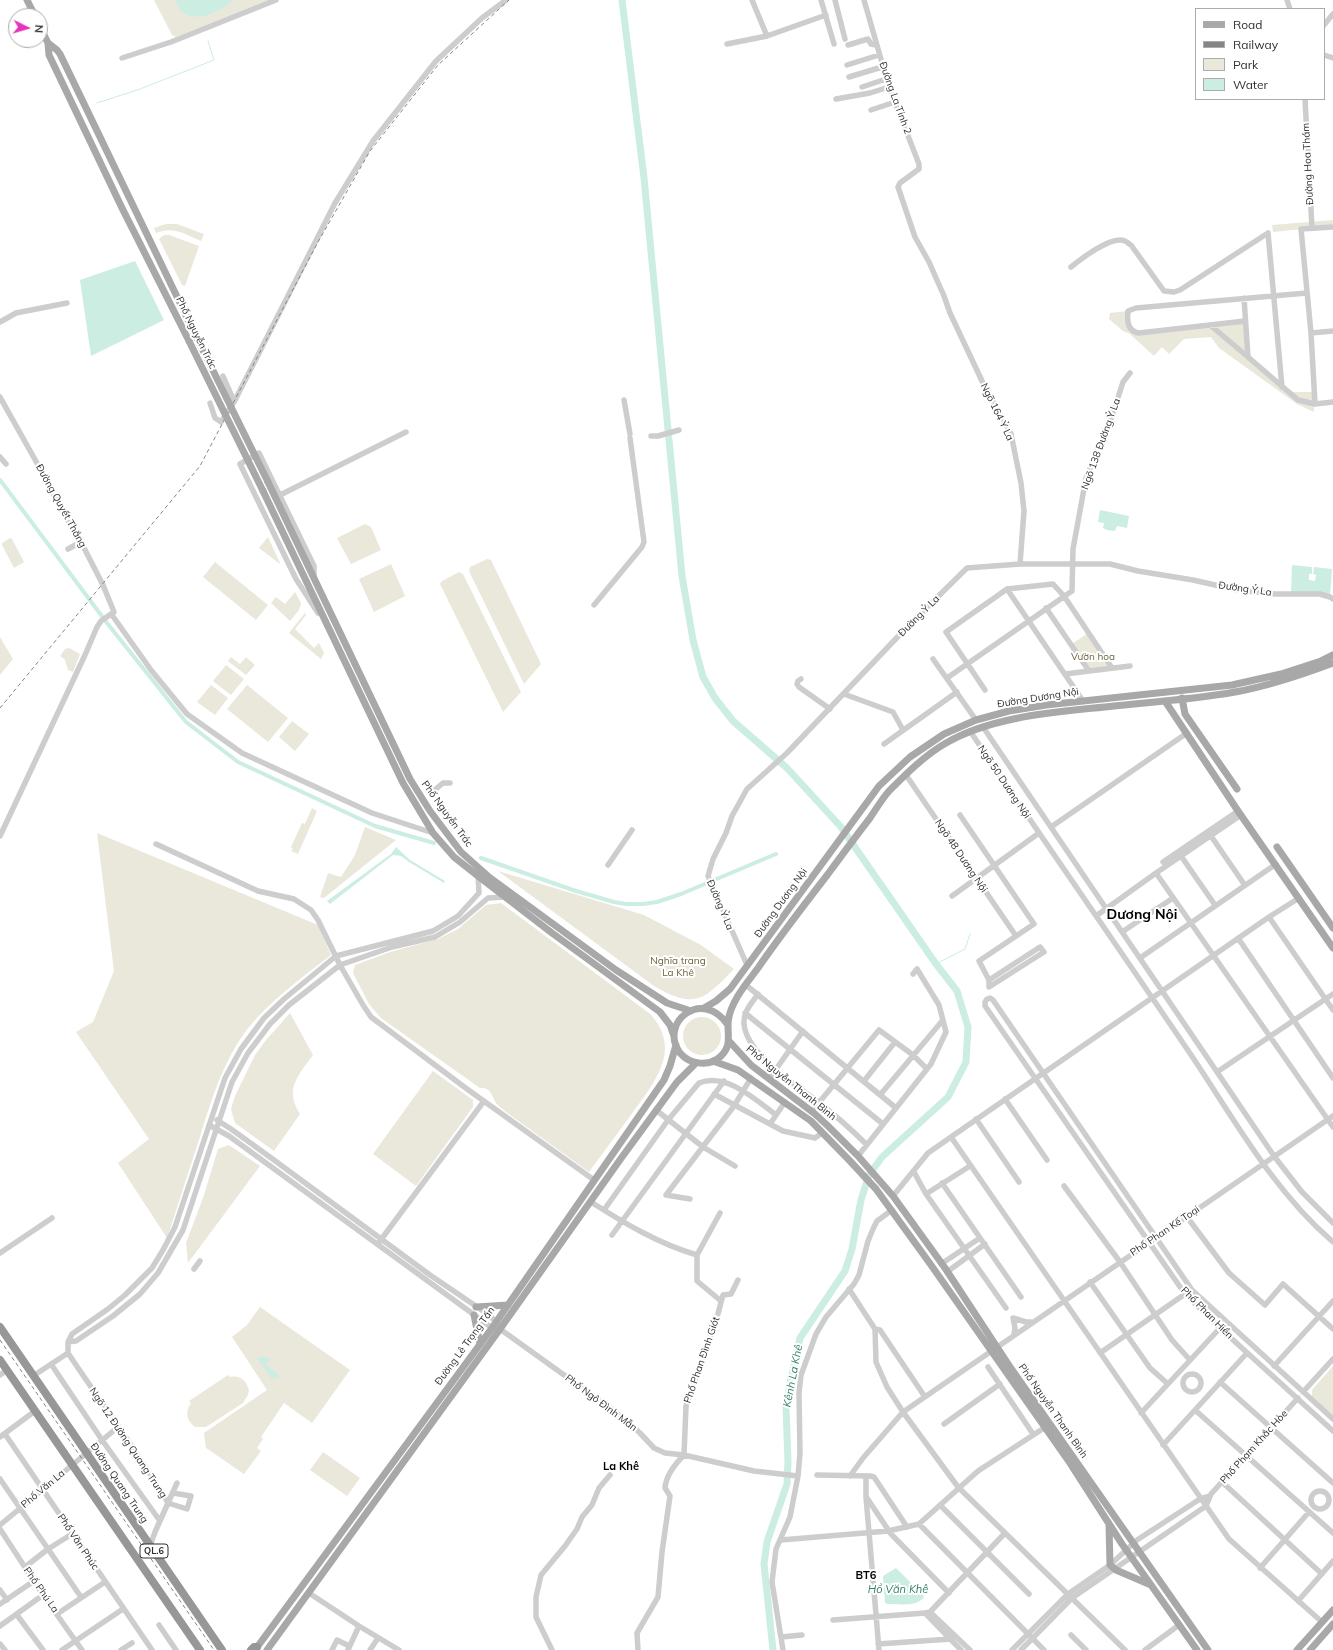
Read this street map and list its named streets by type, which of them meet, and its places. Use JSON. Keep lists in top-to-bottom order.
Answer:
{
  "streets": {
    "highway": ["Đường Quang Trung", "QL.6"],
    "main road": [
      "Phố Nguyễn Trác",
      "Đường Dương Nội",
      "Phố Nguyễn Thanh Bình",
      "Đường Lê Trọng Tấn"
    ],
    "street": [
      "Đường La Tinh 2",
      "Đường Hoa Thám",
      "Ngõ 164 Ỷ La",
      "Ngõ 138 Đường Ỷ La",
      "Đường Quyết Thắng",
      "Đường Ỷ La",
      "Ngõ 50 Dương Nội",
      "Ngõ 48 Dương Nội",
      "Phố Phan Kế Toại",
      "Phố Phan Hiền",
      "Phố Phan Đình Giót",
      "Phố Ngô Đình Mẫn",
      "Ngõ 12 Đường Quang Trung",
      "Phố Phạm Khắc Hòe",
      "Phố Văn La",
      "Phố Văn Phúc",
      "Phố Phú La"
    ]
  },
  "crossings": [
    ["Đường La Tinh 2", "Ngõ 164 Ỷ La"],
    ["Phố Nguyễn Trác", "Đường Dương Nội"],
    ["Phố Nguyễn Trác", "Phố Nguyễn Thanh Bình"],
    ["Phố Nguyễn Trác", "Đường Lê Trọng Tấn"],
    ["Ngõ 164 Ỷ La", "Đường Ỷ La"],
    ["Ngõ 138 Đường Ỷ La", "Đường Ỷ La"],
    ["Đường Ỷ La", "Đường Dương Nội"],
    ["Đường Dương Nội", "Ngõ 50 Dương Nội"],
    ["Đường Dương Nội", "Ngõ 48 Dương Nội"],
    ["Đường Dương Nội", "Phố Nguyễn Thanh Bình"],
    ["Đường Dương Nội", "Đường Lê Trọng Tấn"],
    ["Ngõ 50 Dương Nội", "Phố Phan Kế Toại"],
    ["Phố Nguyễn Thanh Bình", "Phố Phan Kế Toại"],
    ["Phố Nguyễn Thanh Bình", "Đường Lê Trọng Tấn"],
    ["Phố Phan Kế Toại", "Phố Phan Hiền"],
    ["Phố Phan Hiền", "Phố Phạm Khắc Hòe"],
    ["Đường Lê Trọng Tấn", "Phố Ngô Đình Mẫn"],
    ["Phố Phan Đình Giót", "Phố Ngô Đình Mẫn"],
    ["Ngõ 12 Đường Quang Trung", "Đường Quang Trung"],
    ["Ngõ 12 Đường Quang Trung", "Phố Văn La"],
    ["Đường Quang Trung", "Phố Văn La"],
    ["Phố Văn La", "Phố Văn Phúc"],
    ["Phố Văn La", "QL.6"]
  ],
  "districts": ["Dương Nội", "La Khê", "BT6"],
  "water": ["Kênh La Khê", "Hồ Văn Khê"],
  "parks": ["Vườn hoa", "Nghĩa trang La Khê"],
  "legend": [
    "Road",
    "Railway",
    "Park",
    "Water"
  ],
  "north": "right"
}
